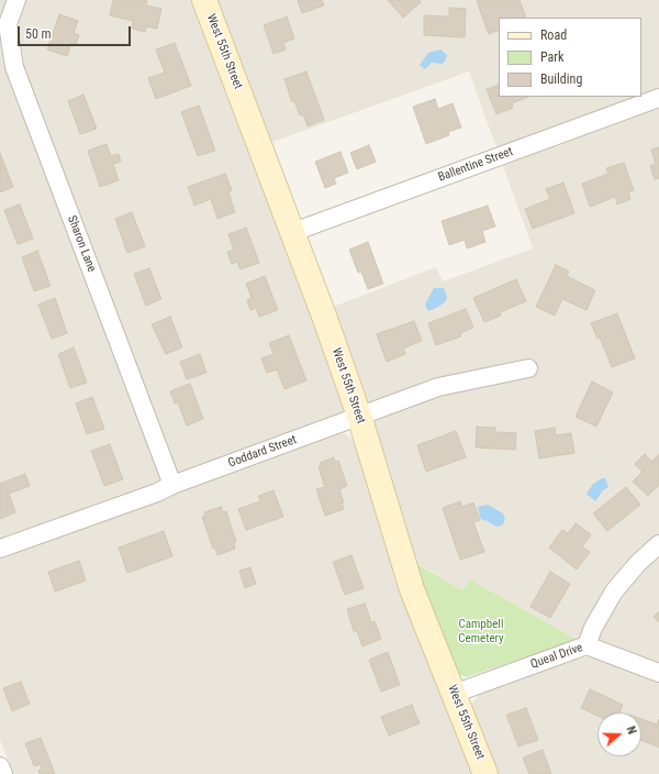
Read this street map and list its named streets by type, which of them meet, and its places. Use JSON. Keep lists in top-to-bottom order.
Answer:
{
  "streets": {
    "street": [
      "West 55th Street",
      "Ballentine Street",
      "Sharon Lane",
      "Goddard Street",
      "Queal Drive"
    ]
  },
  "crossings": [
    ["West 55th Street", "Ballentine Street"],
    ["West 55th Street", "Goddard Street"],
    ["West 55th Street", "Queal Drive"],
    ["Sharon Lane", "Goddard Street"]
  ],
  "parks": ["Campbell Cemetery"],
  "legend": ["Road", "Park", "Building"],
  "scale_bar": "50 m",
  "north": "right"
}
